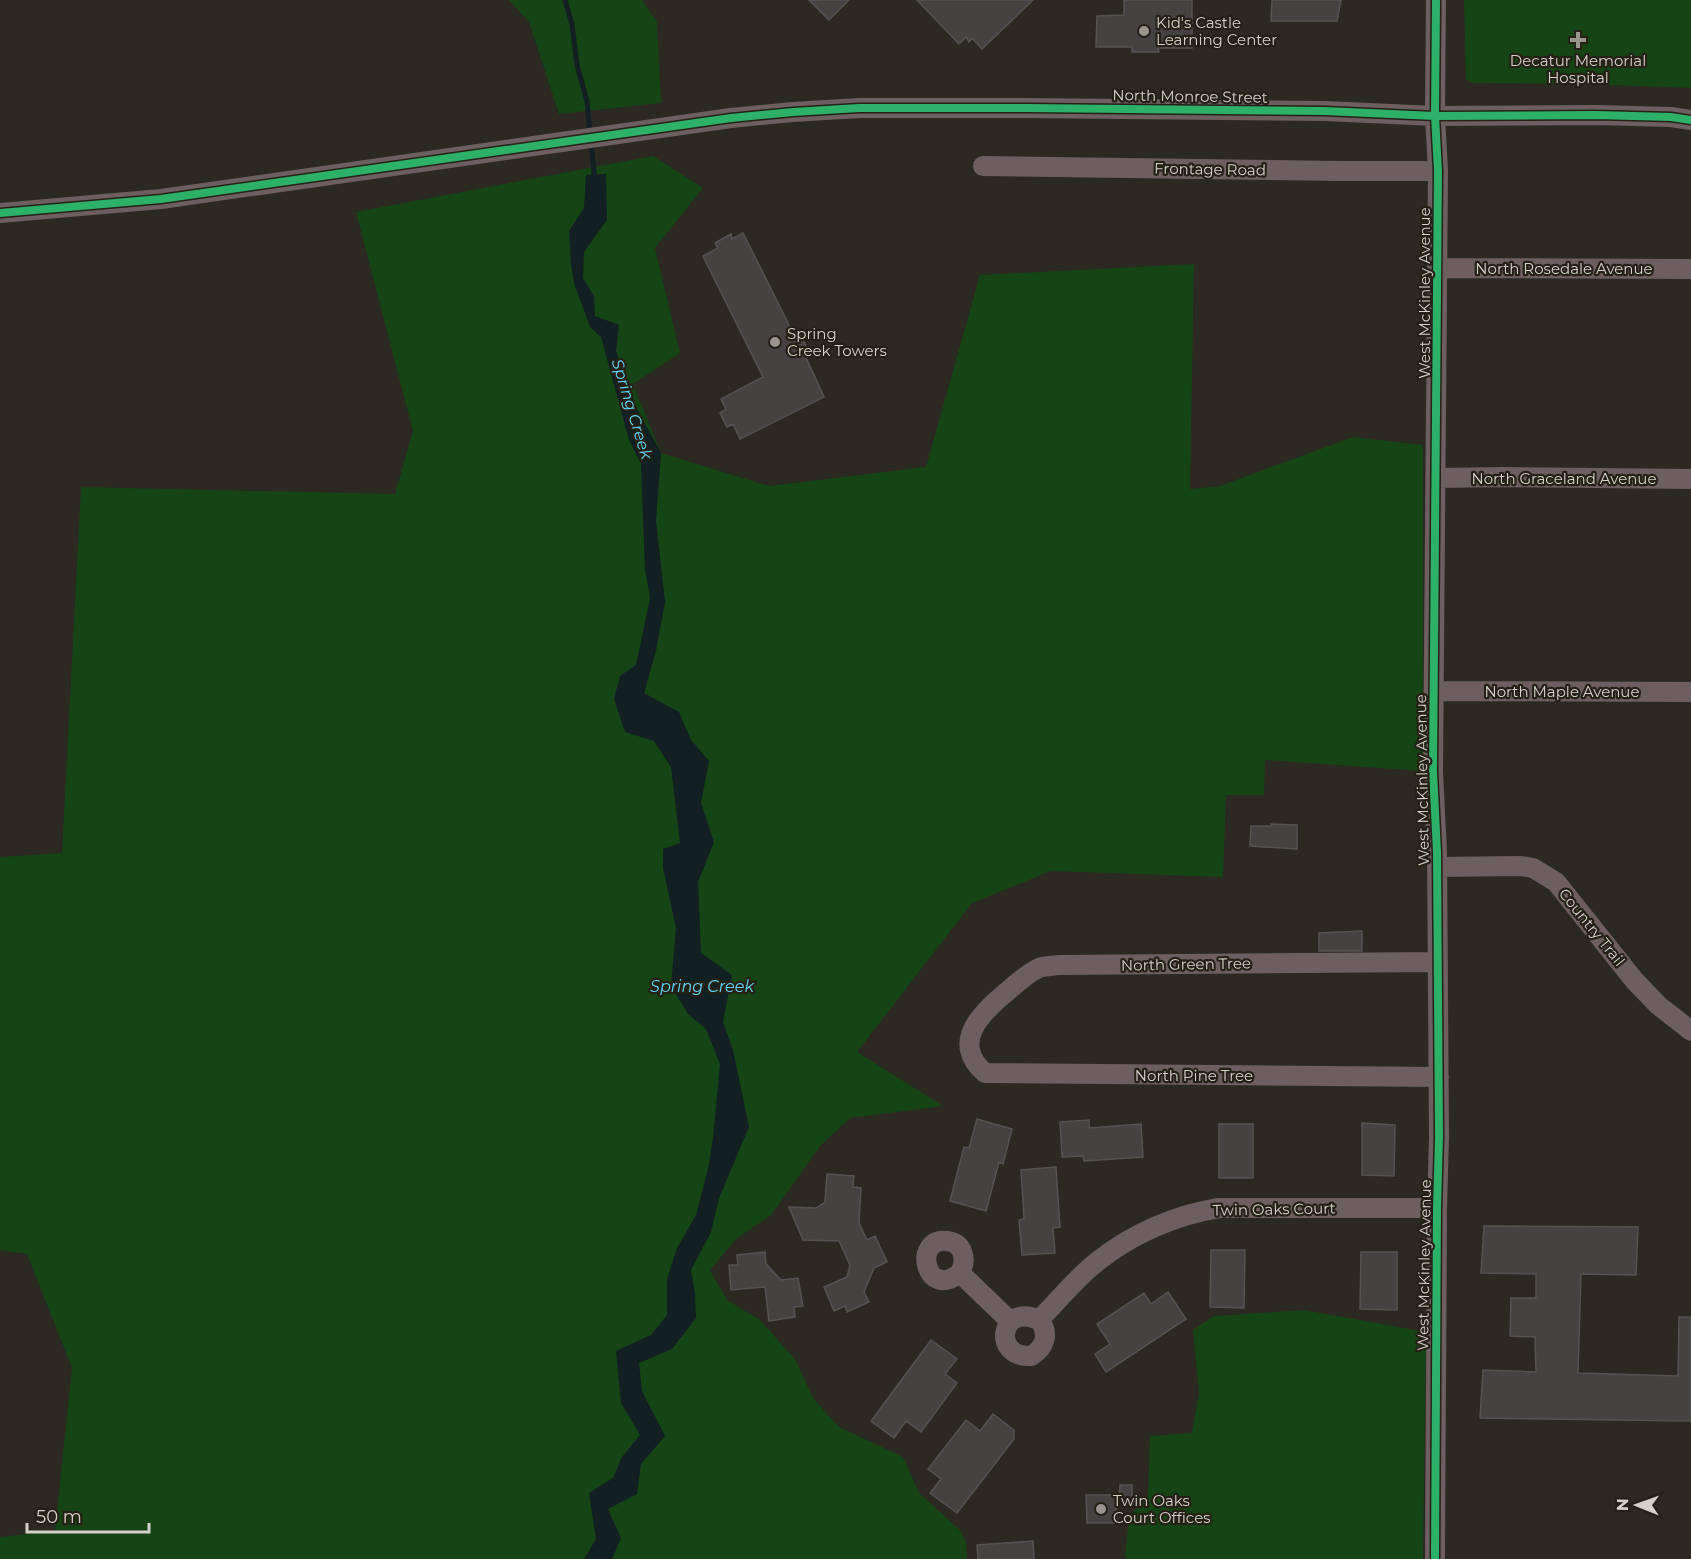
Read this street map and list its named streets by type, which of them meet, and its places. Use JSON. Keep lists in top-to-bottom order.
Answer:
{
  "streets": {
    "street": [
      "North Monroe Street",
      "Frontage Road",
      "North Rosedale Avenue",
      "West McKinley Avenue",
      "North Graceland Avenue",
      "North Maple Avenue",
      "Country Trail",
      "North Green Tree",
      "North Pine Tree",
      "Twin Oaks Court"
    ]
  },
  "crossings": [
    ["North Monroe Street", "West McKinley Avenue"],
    ["Frontage Road", "West McKinley Avenue"],
    ["North Rosedale Avenue", "West McKinley Avenue"],
    ["West McKinley Avenue", "North Graceland Avenue"],
    ["West McKinley Avenue", "North Maple Avenue"],
    ["West McKinley Avenue", "Country Trail"],
    ["West McKinley Avenue", "North Green Tree"],
    ["West McKinley Avenue", "North Pine Tree"],
    ["West McKinley Avenue", "Twin Oaks Court"],
    ["North Green Tree", "North Pine Tree"]
  ],
  "water": ["Spring Creek"],
  "places": {
    "other": ["Kid's Castle Learning Center", "Spring Creek Towers", "Twin Oaks Court Offices"],
    "health": ["Decatur Memorial Hospital"]
  },
  "scale_bar": "50 m",
  "north": "left"
}
